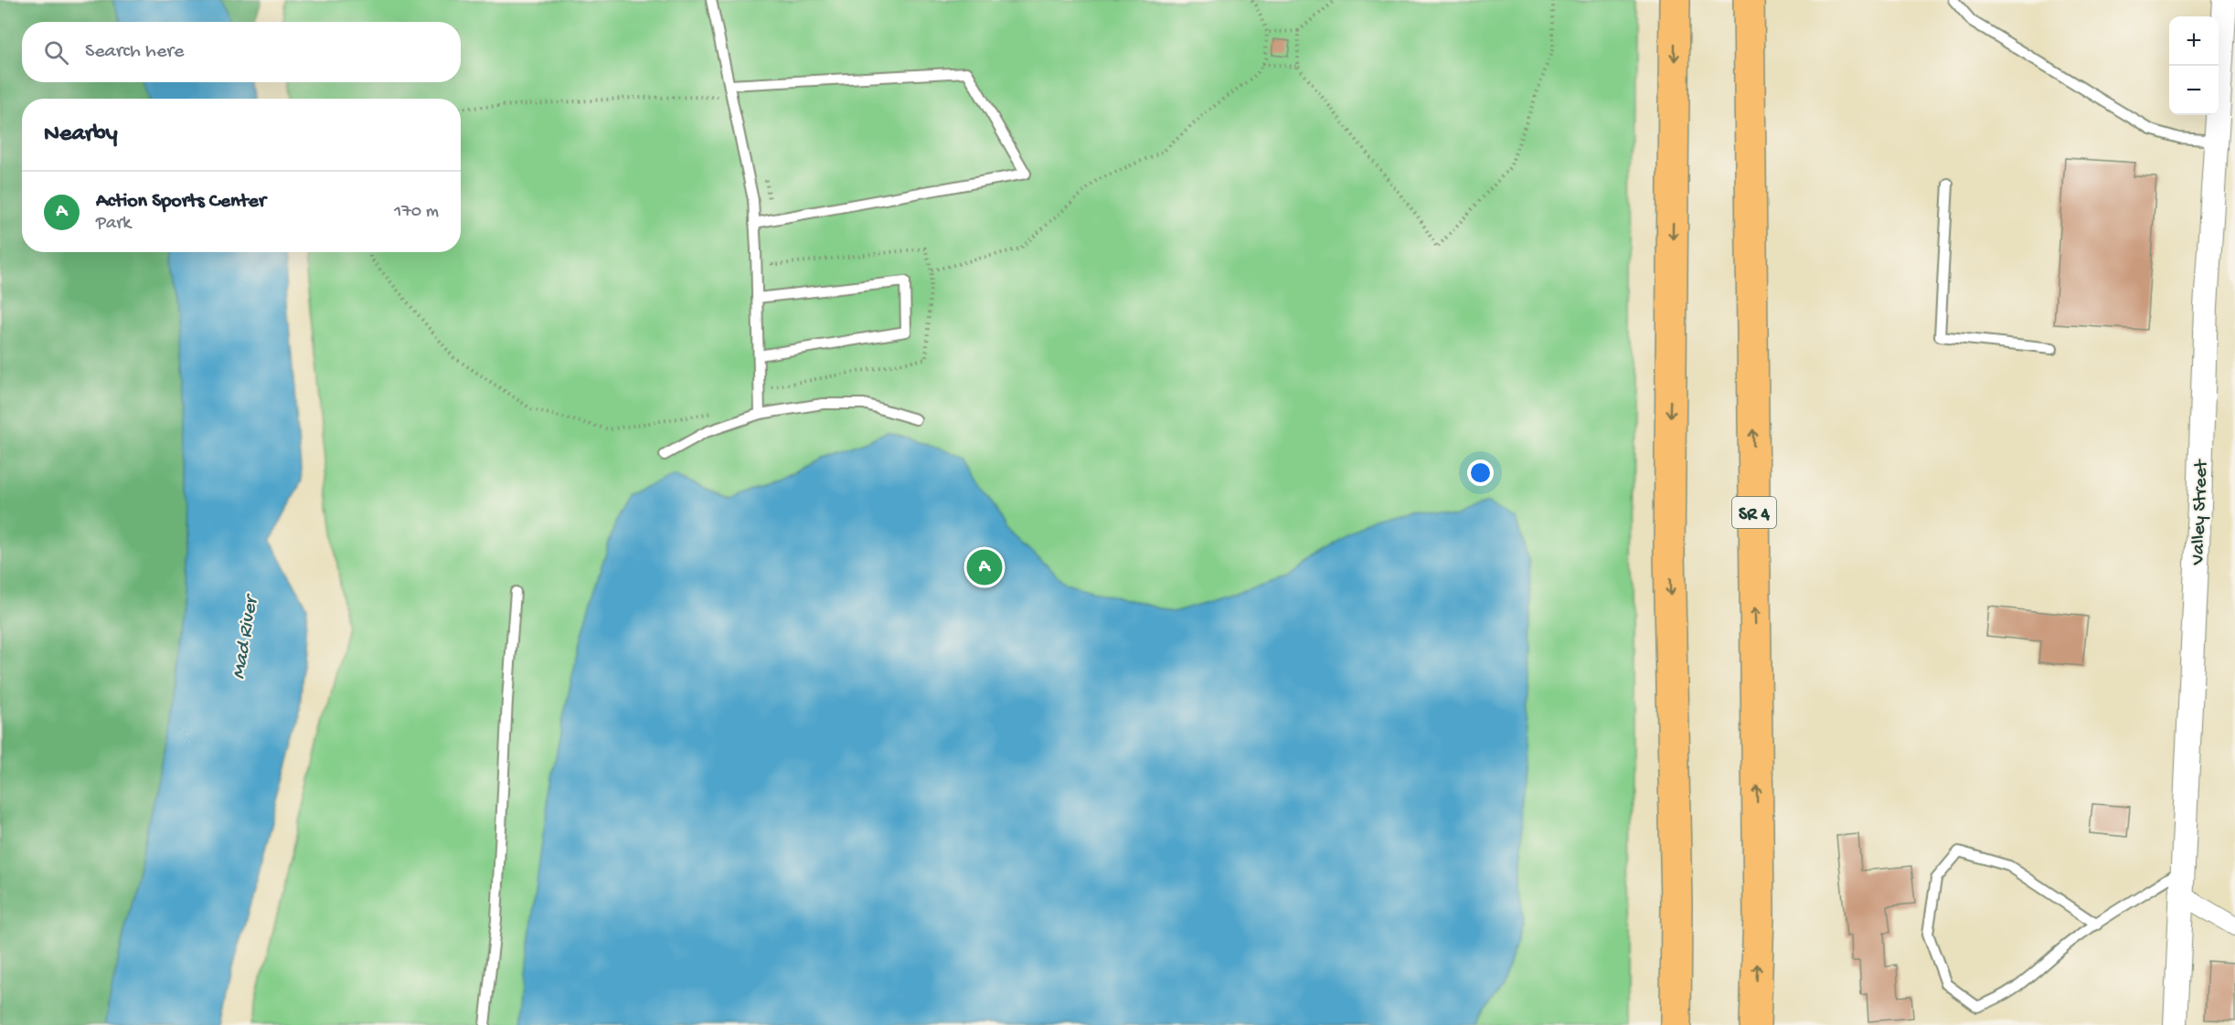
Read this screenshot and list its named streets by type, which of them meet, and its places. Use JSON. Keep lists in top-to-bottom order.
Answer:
{
  "streets": {
    "highway": ["SR 4"],
    "street": ["Valley Street"]
  },
  "water": ["Mad River"],
  "page": {
    "map_buttons": ["+", "−"],
    "search": "Search here",
    "heading": "Nearby",
    "list": [
      {
        "mark": "A",
        "name": "Action Sports Center",
        "note": "Park",
        "value": "170 m"
      }
    ],
    "pins": "A"
  }
}
